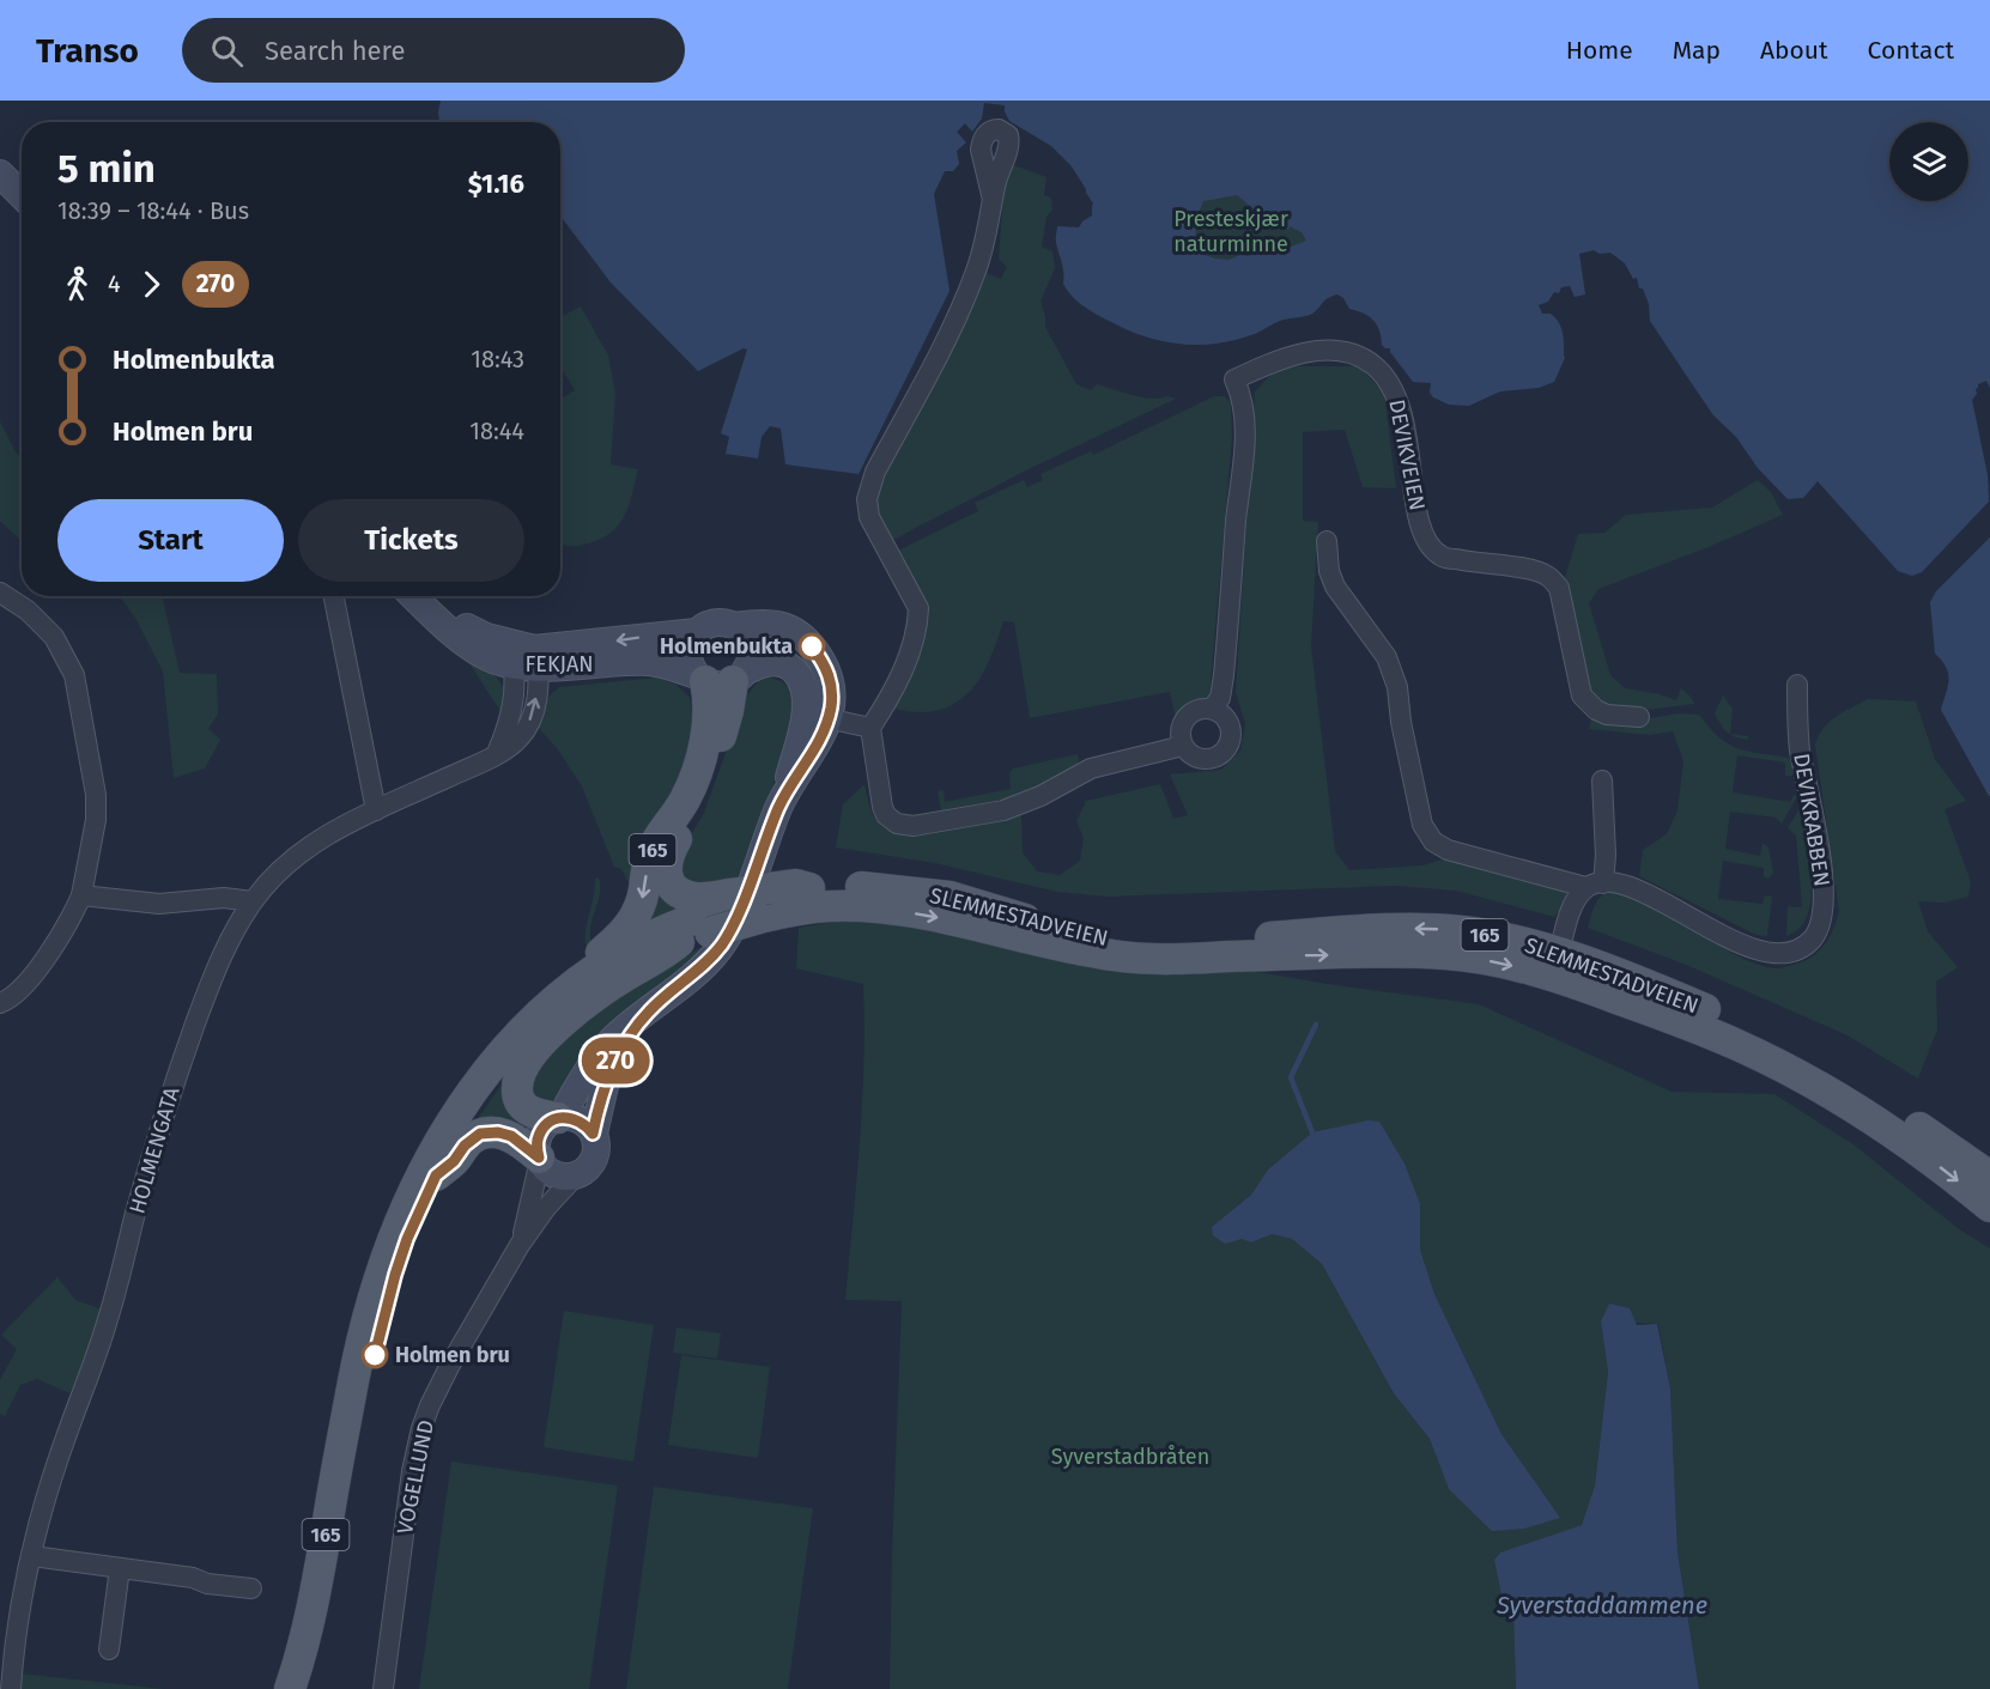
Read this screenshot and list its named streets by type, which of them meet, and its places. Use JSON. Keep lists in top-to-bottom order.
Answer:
{
  "streets": {
    "main road": ["FEKJAN", "165", "SLEMMESTADVEIEN"],
    "street": [
      "DEVIKVEIEN",
      "DEVIKRABBEN",
      "HOLMENGATA",
      "VOGELLUND"
    ]
  },
  "crossings": [
    ["FEKJAN", "165"],
    ["FEKJAN", "HOLMENGATA"],
    ["165", "SLEMMESTADVEIEN"],
    ["165", "VOGELLUND"]
  ],
  "water": ["Syverstaddammene"],
  "parks": ["Presteskjær naturminne", "Syverstadbråten"],
  "places": ["Holmenbukta", "Holmen bru"],
  "lines": ["bus line 270"],
  "page": {
    "header": "Transo",
    "search": "Search here",
    "nav": [
      "Home",
      "Map",
      "About",
      "Contact"
    ],
    "on_map": "270",
    "heading": ["5 min", "18:39 – 18:44 · Bus", "$1.16"],
    "legs": ["4", "270"],
    "list": [
      {
        "name": "Holmenbukta",
        "value": "18:43"
      },
      {
        "name": "Holmen bru",
        "value": "18:44"
      }
    ],
    "buttons": ["Start", "Tickets"]
  }
}
